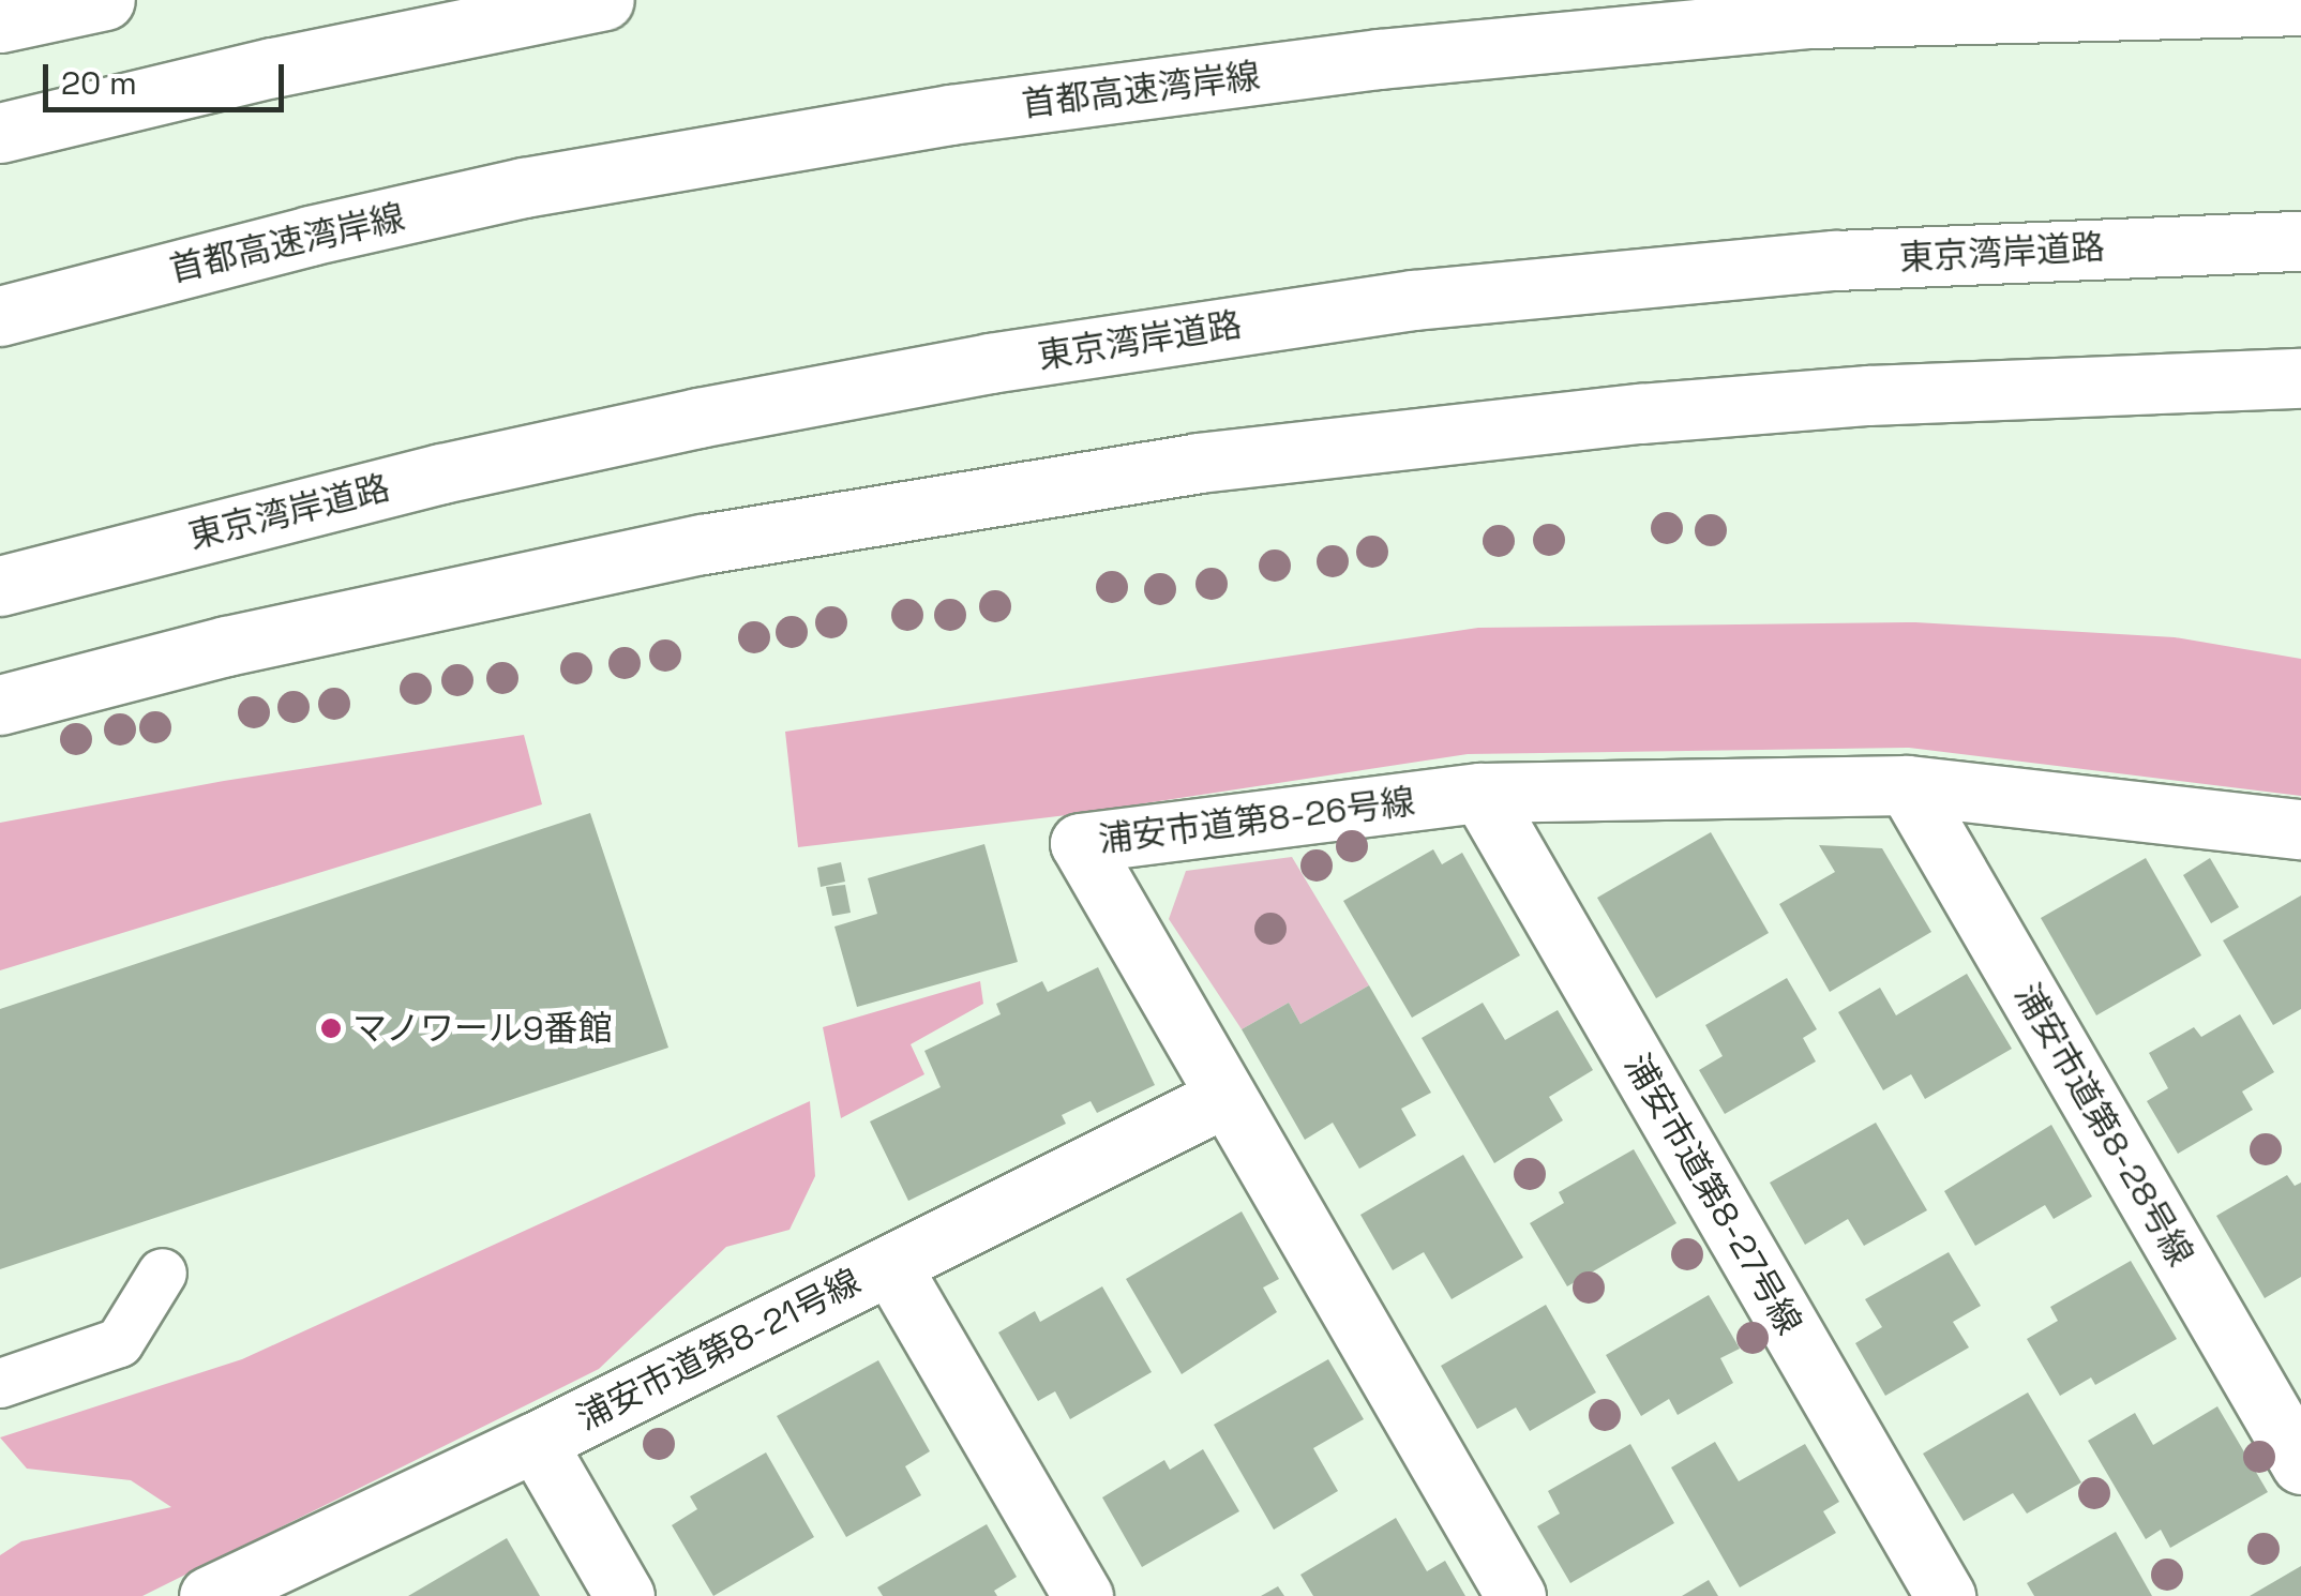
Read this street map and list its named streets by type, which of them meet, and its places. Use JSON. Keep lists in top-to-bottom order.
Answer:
{
  "streets": {
    "main road": [
      "首都高速湾岸線",
      "東京湾岸道路",
      "浦安市道第8-26号線",
      "浦安市道第8-28号線",
      "浦安市道第8-27号線",
      "浦安市道第8-21号線"
    ]
  },
  "crossings": [
    ["浦安市道第8-26号線", "浦安市道第8-28号線"],
    ["浦安市道第8-26号線", "浦安市道第8-27号線"],
    ["浦安市道第8-26号線", "浦安市道第8-21号線"]
  ],
  "places": ["マノワール9番館"],
  "scale_bar": "20 m"
}
